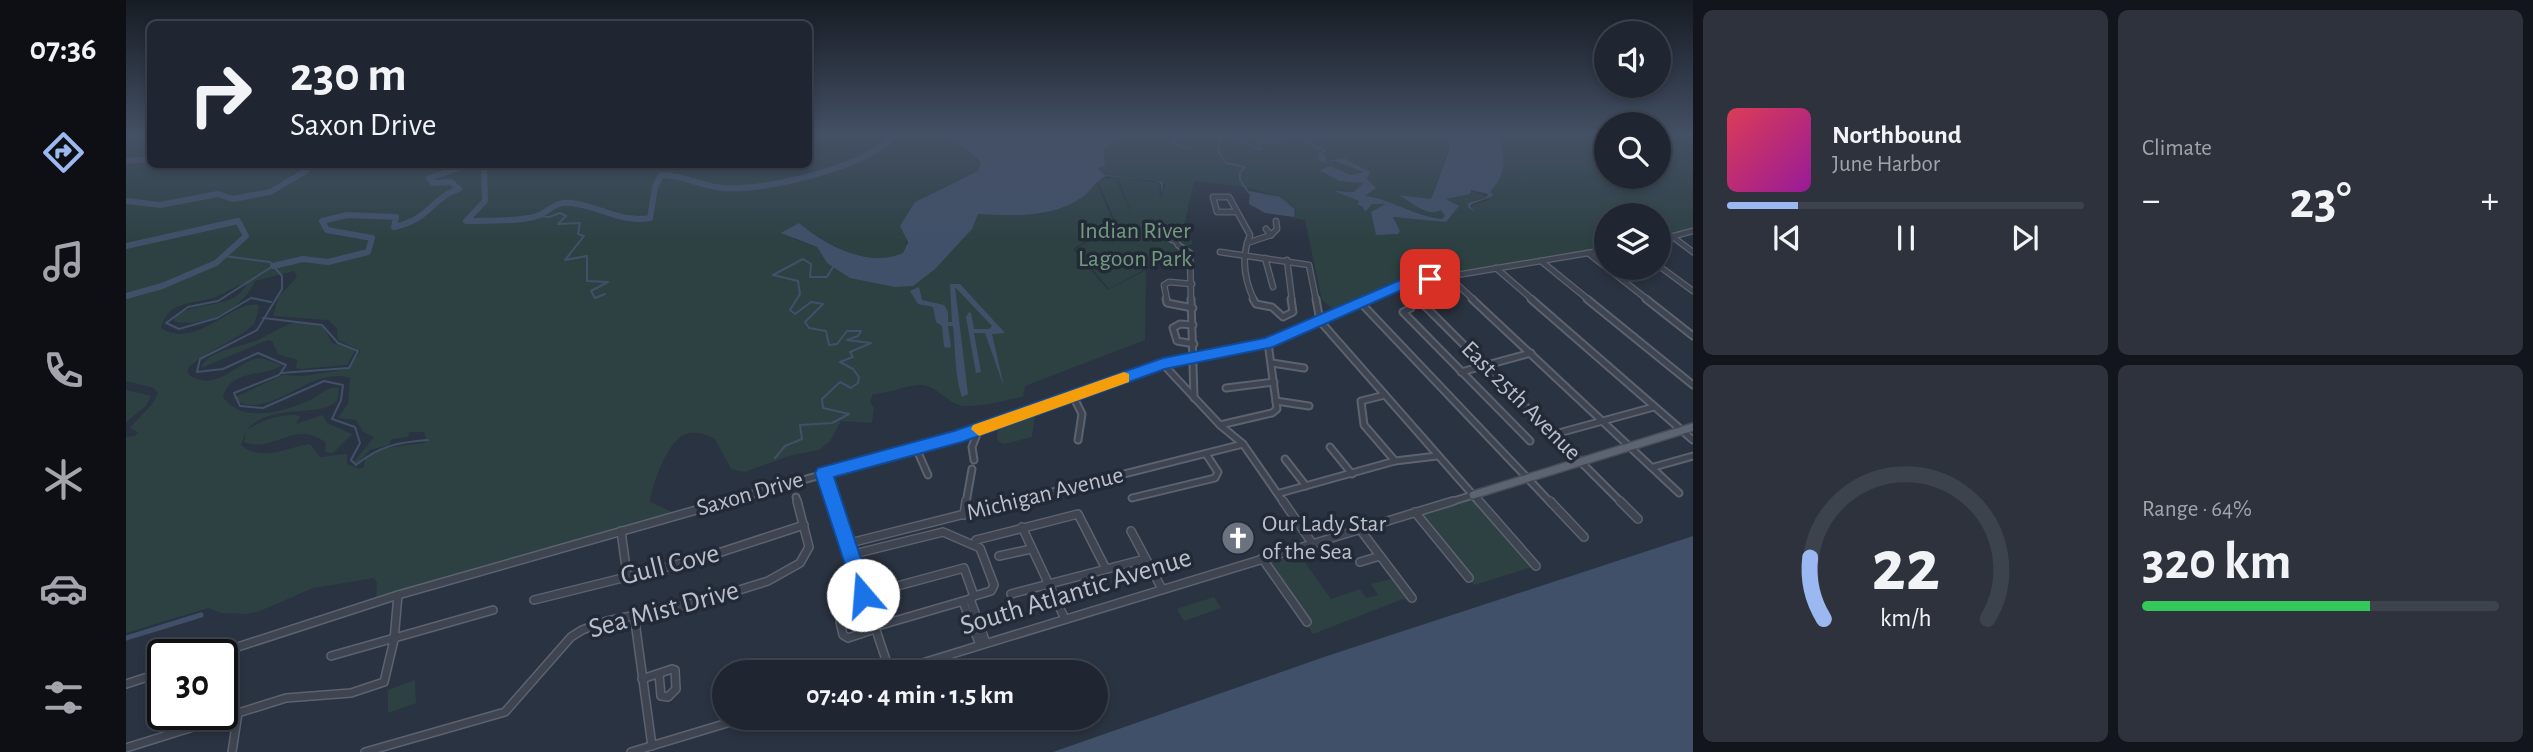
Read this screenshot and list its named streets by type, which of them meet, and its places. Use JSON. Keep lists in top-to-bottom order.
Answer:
{
  "streets": {
    "street": [
      "East 25th Avenue",
      "Saxon Drive",
      "Michigan Avenue",
      "Gull Cove",
      "South Atlantic Avenue",
      "Sea Mist Drive"
    ]
  },
  "crossings": [
    ["East 25th Avenue", "Saxon Drive"],
    ["Gull Cove", "Sea Mist Drive"]
  ],
  "parks": ["Indian River Lagoon Park"],
  "places": {
    "church": ["Our Lady Star of the Sea"]
  },
  "page": {
    "tabs": "07:36",
    "tile": [
      "Climate",
      ["Range · 64%", "320 km"]
    ],
    "turn": ["230 m", "Saxon Drive"],
    "song": ["Northbound", "June Harbor"],
    "heat": ["−", "23°", "+"],
    "limit": "30",
    "trip": "07:40 · 4 min · 1.5 km",
    "gauge": ["22", "km/h"]
  }
}
